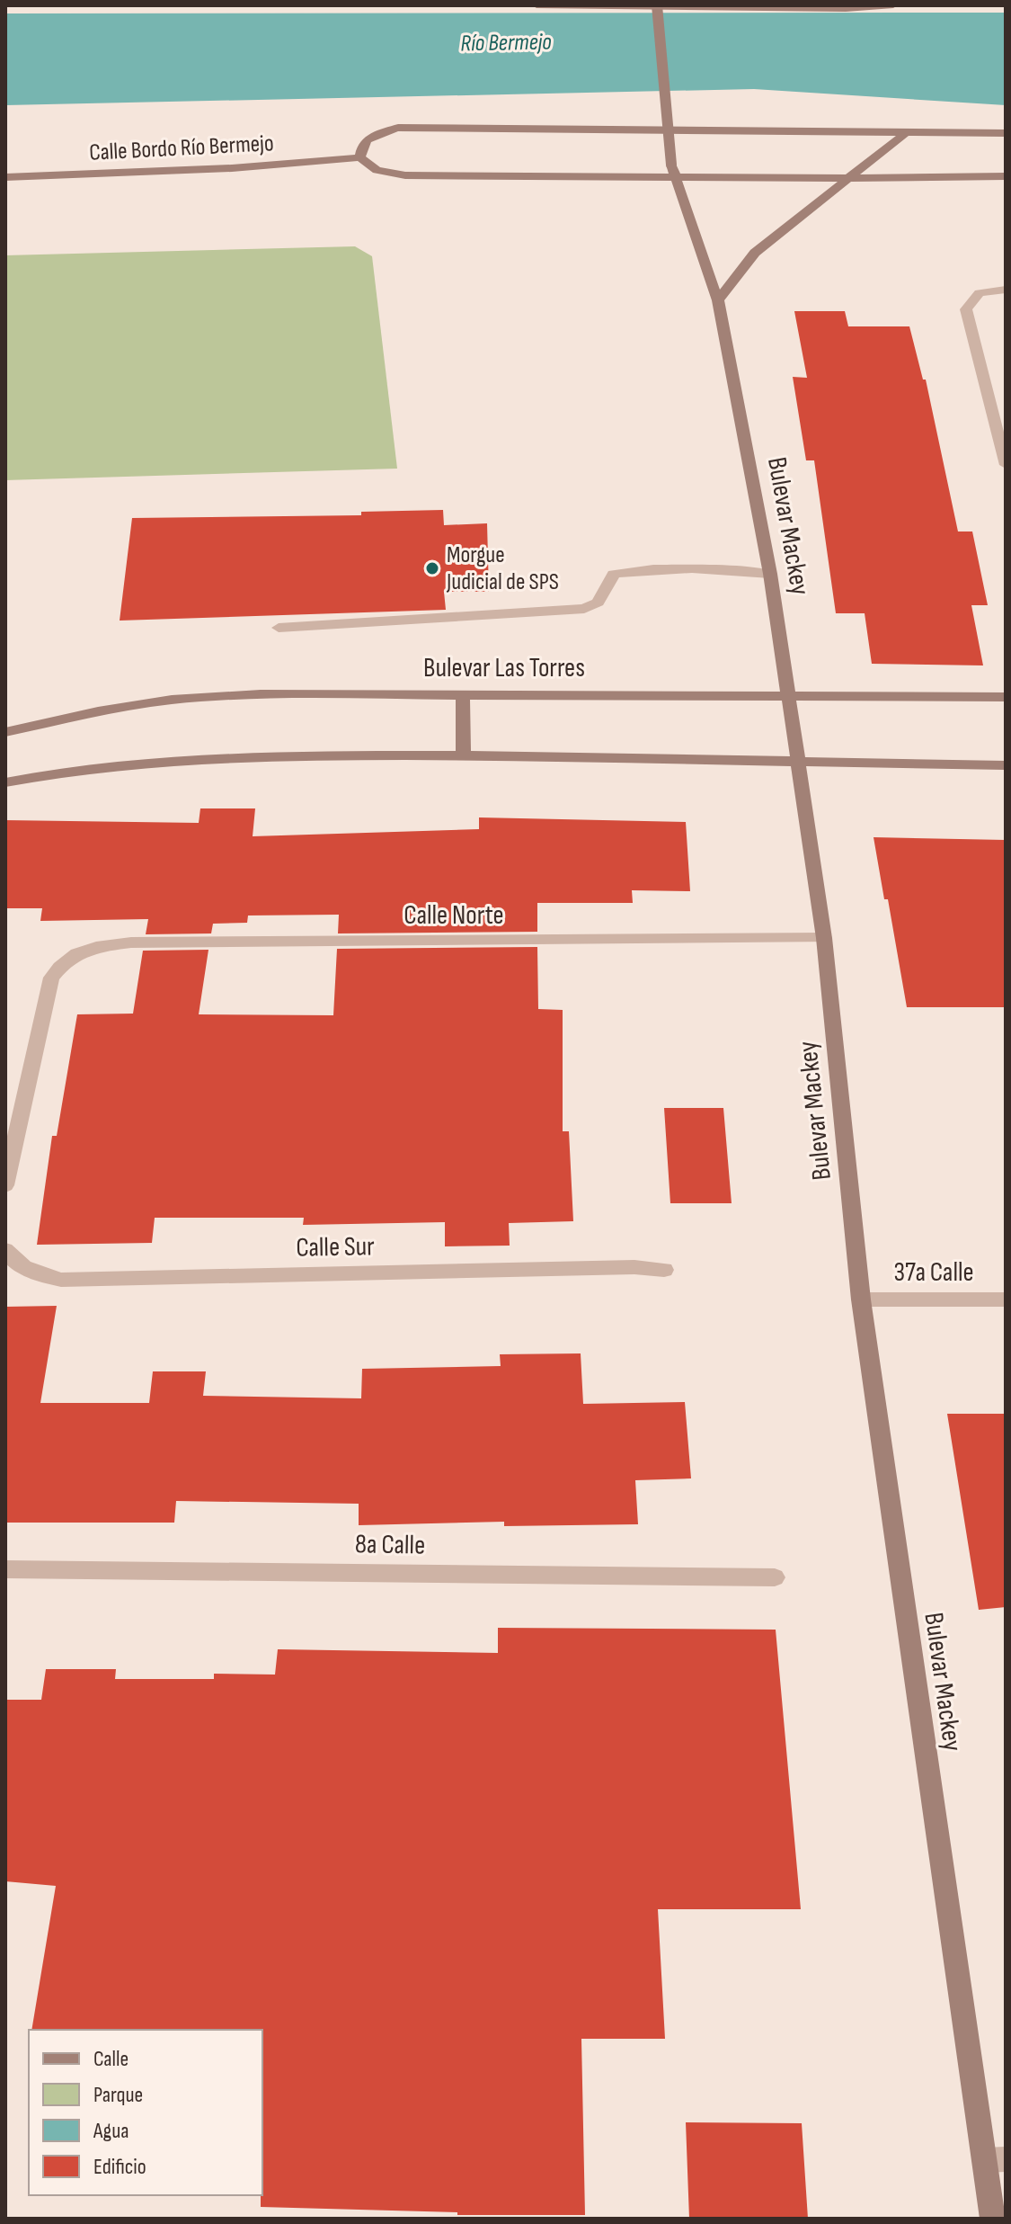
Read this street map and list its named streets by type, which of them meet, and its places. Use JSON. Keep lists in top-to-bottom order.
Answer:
{
  "streets": {
    "main road": ["Calle Bordo Río Bermejo", "Bulevar Mackey", "Bulevar Las Torres"],
    "street": [
      "Calle Norte",
      "Calle Sur",
      "37a Calle",
      "8a Calle"
    ]
  },
  "crossings": [
    ["Bulevar Mackey", "Bulevar Las Torres"],
    ["Bulevar Mackey", "Calle Norte"],
    ["Bulevar Mackey", "37a Calle"]
  ],
  "water": ["Río Bermejo"],
  "places": ["Morgue Judicial de SPS"],
  "legend": [
    "Calle",
    "Parque",
    "Agua",
    "Edificio"
  ]
}
